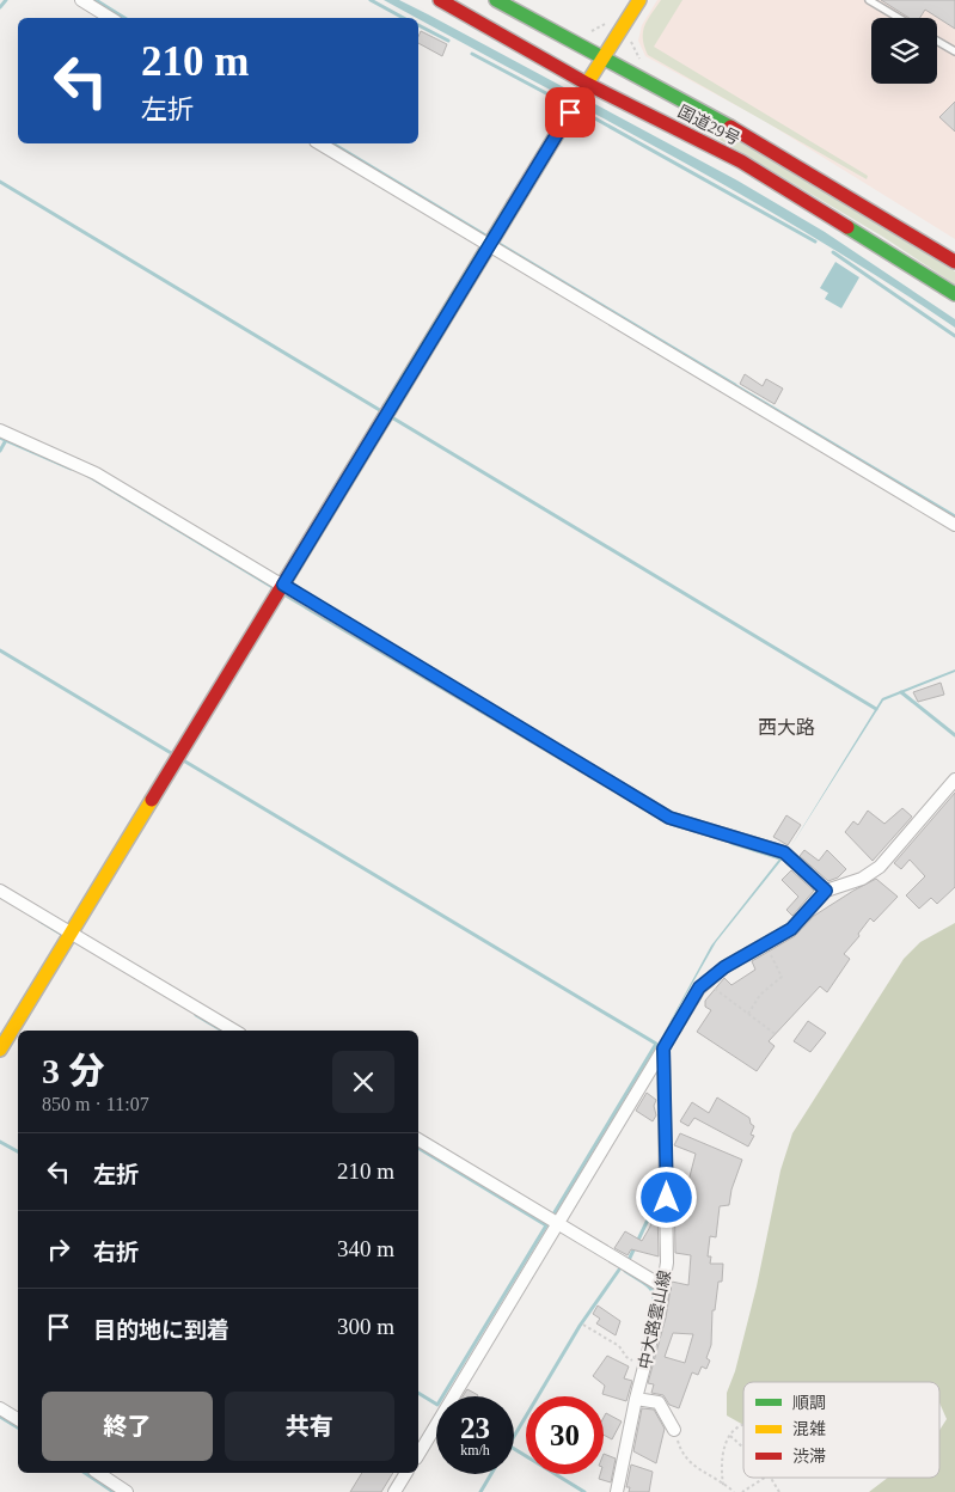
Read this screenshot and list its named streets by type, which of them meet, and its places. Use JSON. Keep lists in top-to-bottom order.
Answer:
{
  "streets": {
    "main road": ["国道29号"],
    "street": ["中大路雲山線"]
  },
  "districts": ["西大路"],
  "legend": ["順調", "混雑", "渋滞"],
  "page": {
    "turn": ["210 m", "左折"],
    "heading": ["3 分", "850 m · 11:07"],
    "list": [
      {
        "name": "左折",
        "value": "210 m"
      },
      {
        "name": "右折",
        "value": "340 m"
      },
      {
        "name": "目的地に到着",
        "value": "300 m"
      }
    ],
    "buttons": ["終了", "共有"],
    "speed": "23 km/h",
    "limit": "30"
  }
}
